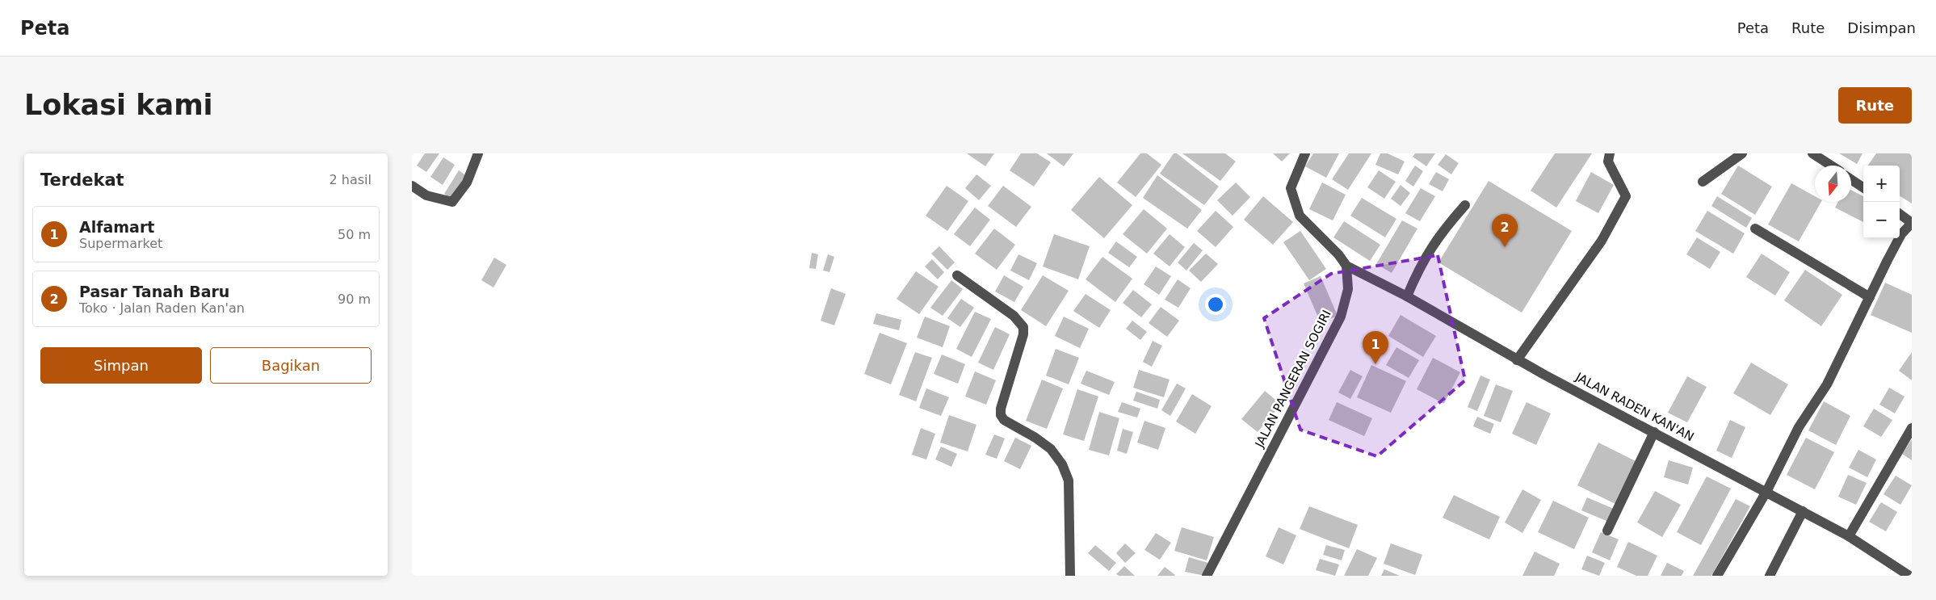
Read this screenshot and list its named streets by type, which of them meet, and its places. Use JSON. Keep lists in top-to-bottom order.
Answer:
{
  "streets": {
    "street": ["JALAN PANGERAN SOGIRI", "JALAN RADEN KAN'AN"]
  },
  "crossings": [
    ["JALAN PANGERAN SOGIRI", "JALAN RADEN KAN'AN"]
  ],
  "north": "bottom",
  "page": {
    "header": "Peta",
    "nav": ["Peta", "Rute", "Disimpan"],
    "buttons": [
      "Rute",
      ["Simpan", "Bagikan"]
    ],
    "title": "Lokasi kami",
    "heading": ["Terdekat", "2 hasil"],
    "map_buttons": ["+", "−"],
    "list": [
      {
        "mark": "1",
        "name": "Alfamart",
        "note": "Supermarket",
        "value": "50 m"
      },
      {
        "mark": "2",
        "name": "Pasar Tanah Baru",
        "note": "Toko · Jalan Raden Kan'an",
        "value": "90 m"
      }
    ],
    "pins": ["2", "1"]
  }
}
